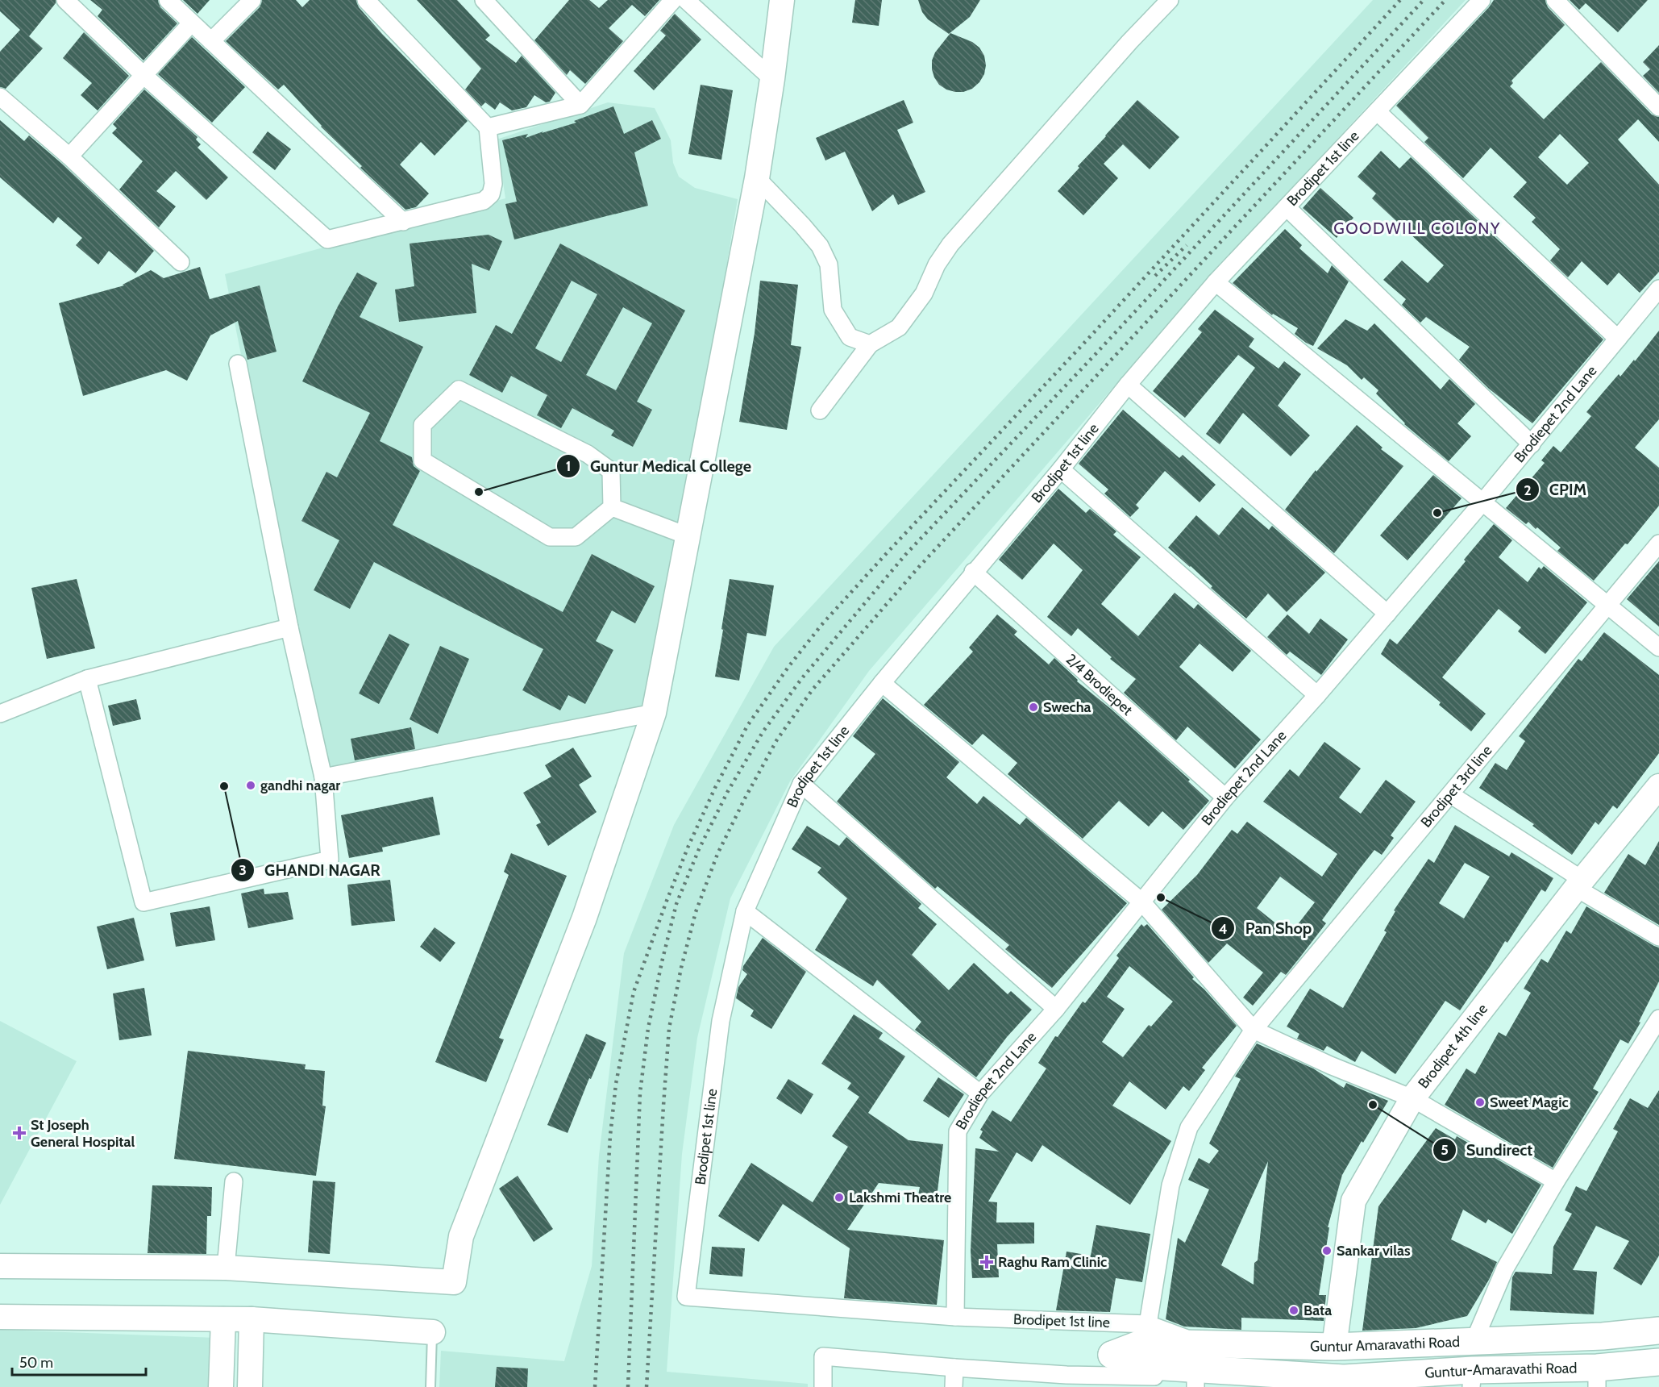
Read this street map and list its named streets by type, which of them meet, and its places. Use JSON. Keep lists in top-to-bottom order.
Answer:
{
  "streets": {
    "main road": ["Guntur Amaravathi Road", "Guntur-Amaravathi Road"],
    "street": [
      "Brodipet 1st line",
      "Brodiepet 2nd Lane",
      "2/4 Brodiepet",
      "Brodipet 3rd line",
      "Brodipet 4th line"
    ]
  },
  "crossings": [
    ["Brodipet 1st line", "Brodiepet 2nd Lane"],
    ["Brodipet 1st line", "2/4 Brodiepet"],
    ["Brodipet 1st line", "Brodipet 3rd line"],
    ["Brodipet 1st line", "Guntur Amaravathi Road"],
    ["Brodipet 1st line", "Guntur-Amaravathi Road"],
    ["Brodiepet 2nd Lane", "2/4 Brodiepet"],
    ["Brodipet 4th line", "Guntur Amaravathi Road"],
    ["Guntur Amaravathi Road", "Guntur-Amaravathi Road"]
  ],
  "districts": ["GOODWILL COLONY"],
  "places": {
    "other": [
      "Guntur Medical College",
      "CPIM",
      "Swecha",
      "gandhi nagar",
      "GHANDI NAGAR",
      "Pan Shop",
      "Sweet Magic",
      "Sundirect",
      "Lakshmi Theatre",
      "Sankar vilas",
      "Bata"
    ],
    "health": ["St Joseph General Hospital", "Raghu Ram Clinic"]
  },
  "scale_bar": "50 m"
}
